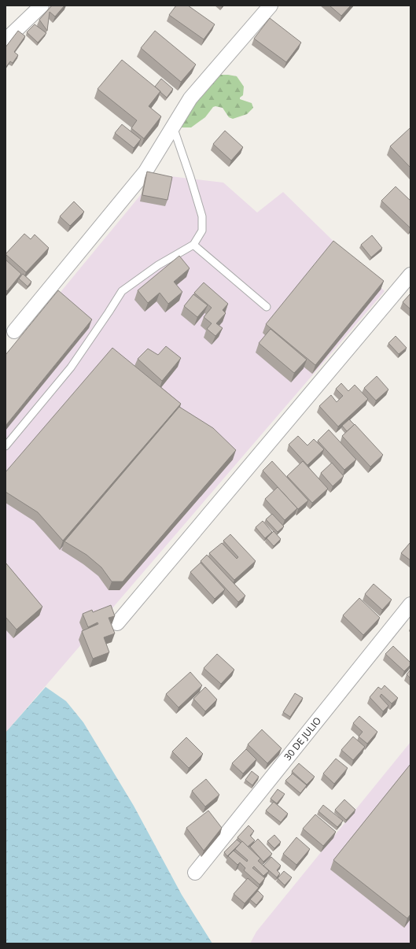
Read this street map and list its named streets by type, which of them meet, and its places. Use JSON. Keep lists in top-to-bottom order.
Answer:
{
  "streets": {
    "street": ["30 DE JULIO"]
  }
}
